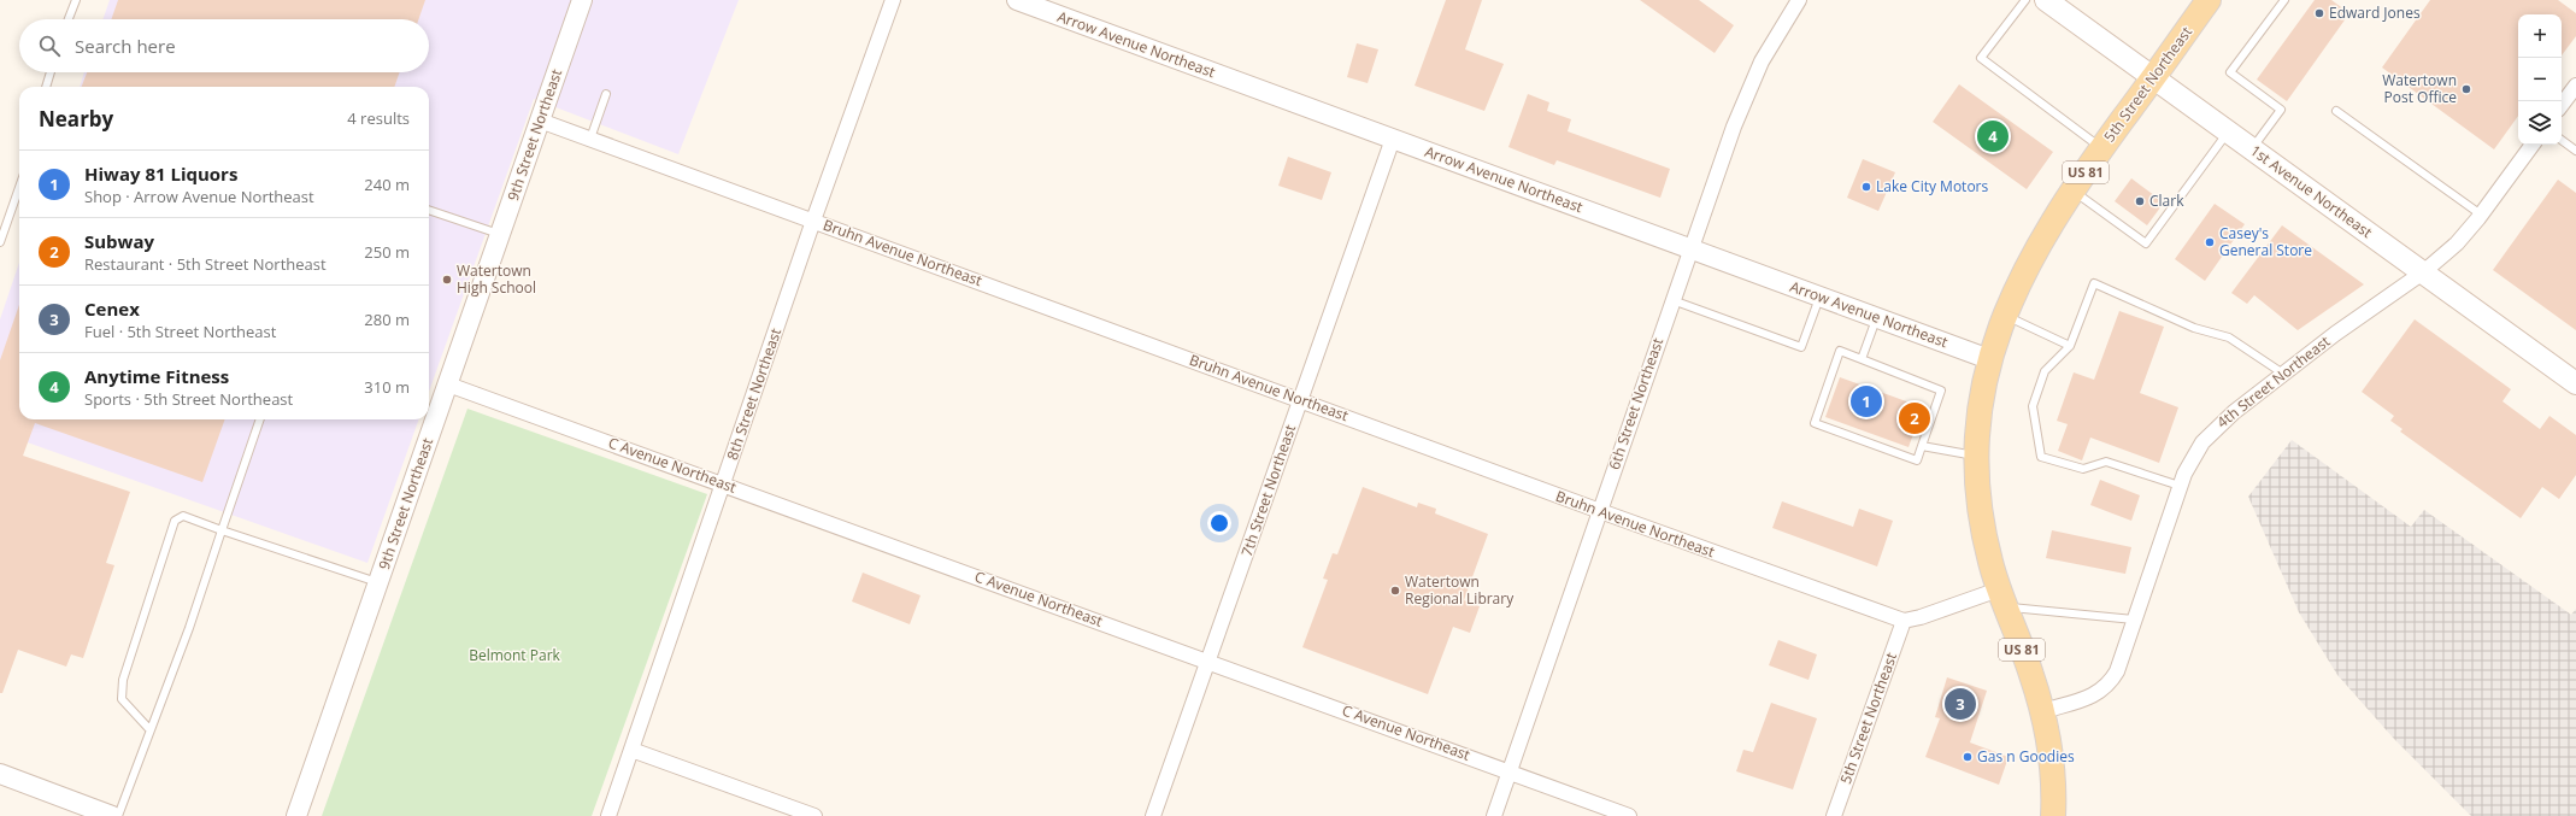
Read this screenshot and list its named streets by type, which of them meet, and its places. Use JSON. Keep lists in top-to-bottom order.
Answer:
{
  "streets": {
    "main road": ["5th Street Northeast", "US 81", "1st Avenue Northeast"],
    "street": [
      "Arrow Avenue Northeast",
      "9th Street Northeast",
      "Bruhn Avenue Northeast",
      "4th Street Northeast",
      "8th Street Northeast",
      "6th Street Northeast",
      "C Avenue Northeast",
      "7th Street Northeast"
    ]
  },
  "crossings": [
    ["Arrow Avenue Northeast", "5th Street Northeast"],
    ["Arrow Avenue Northeast", "6th Street Northeast"],
    ["Arrow Avenue Northeast", "7th Street Northeast"],
    ["5th Street Northeast", "US 81"],
    ["5th Street Northeast", "1st Avenue Northeast"],
    ["5th Street Northeast", "Bruhn Avenue Northeast"],
    ["5th Street Northeast", "4th Street Northeast"],
    ["9th Street Northeast", "Bruhn Avenue Northeast"],
    ["9th Street Northeast", "C Avenue Northeast"],
    ["US 81", "4th Street Northeast"],
    ["1st Avenue Northeast", "4th Street Northeast"],
    ["Bruhn Avenue Northeast", "8th Street Northeast"],
    ["Bruhn Avenue Northeast", "6th Street Northeast"],
    ["Bruhn Avenue Northeast", "7th Street Northeast"],
    ["8th Street Northeast", "C Avenue Northeast"],
    ["6th Street Northeast", "C Avenue Northeast"],
    ["C Avenue Northeast", "7th Street Northeast"]
  ],
  "parks": ["Belmont Park"],
  "places": [
    "Edward Jones",
    "Watertown Post Office",
    "Lake City Motors",
    "Clark",
    "Casey's General Store",
    "Watertown High School",
    "Watertown Regional Library",
    "Gas n Goodies"
  ],
  "page": {
    "map_buttons": ["+", "−"],
    "search": "Search here",
    "heading": ["Nearby", "4 results"],
    "pins": [
      "4",
      "1",
      "2",
      "3"
    ],
    "list": [
      {
        "mark": "1",
        "name": "Hiway 81 Liquors",
        "note": "Shop · Arrow Avenue Northeast",
        "value": "240 m"
      },
      {
        "mark": "2",
        "name": "Subway",
        "note": "Restaurant · 5th Street Northeast",
        "value": "250 m"
      },
      {
        "mark": "3",
        "name": "Cenex",
        "note": "Fuel · 5th Street Northeast",
        "value": "280 m"
      },
      {
        "mark": "4",
        "name": "Anytime Fitness",
        "note": "Sports · 5th Street Northeast",
        "value": "310 m"
      }
    ]
  }
}
